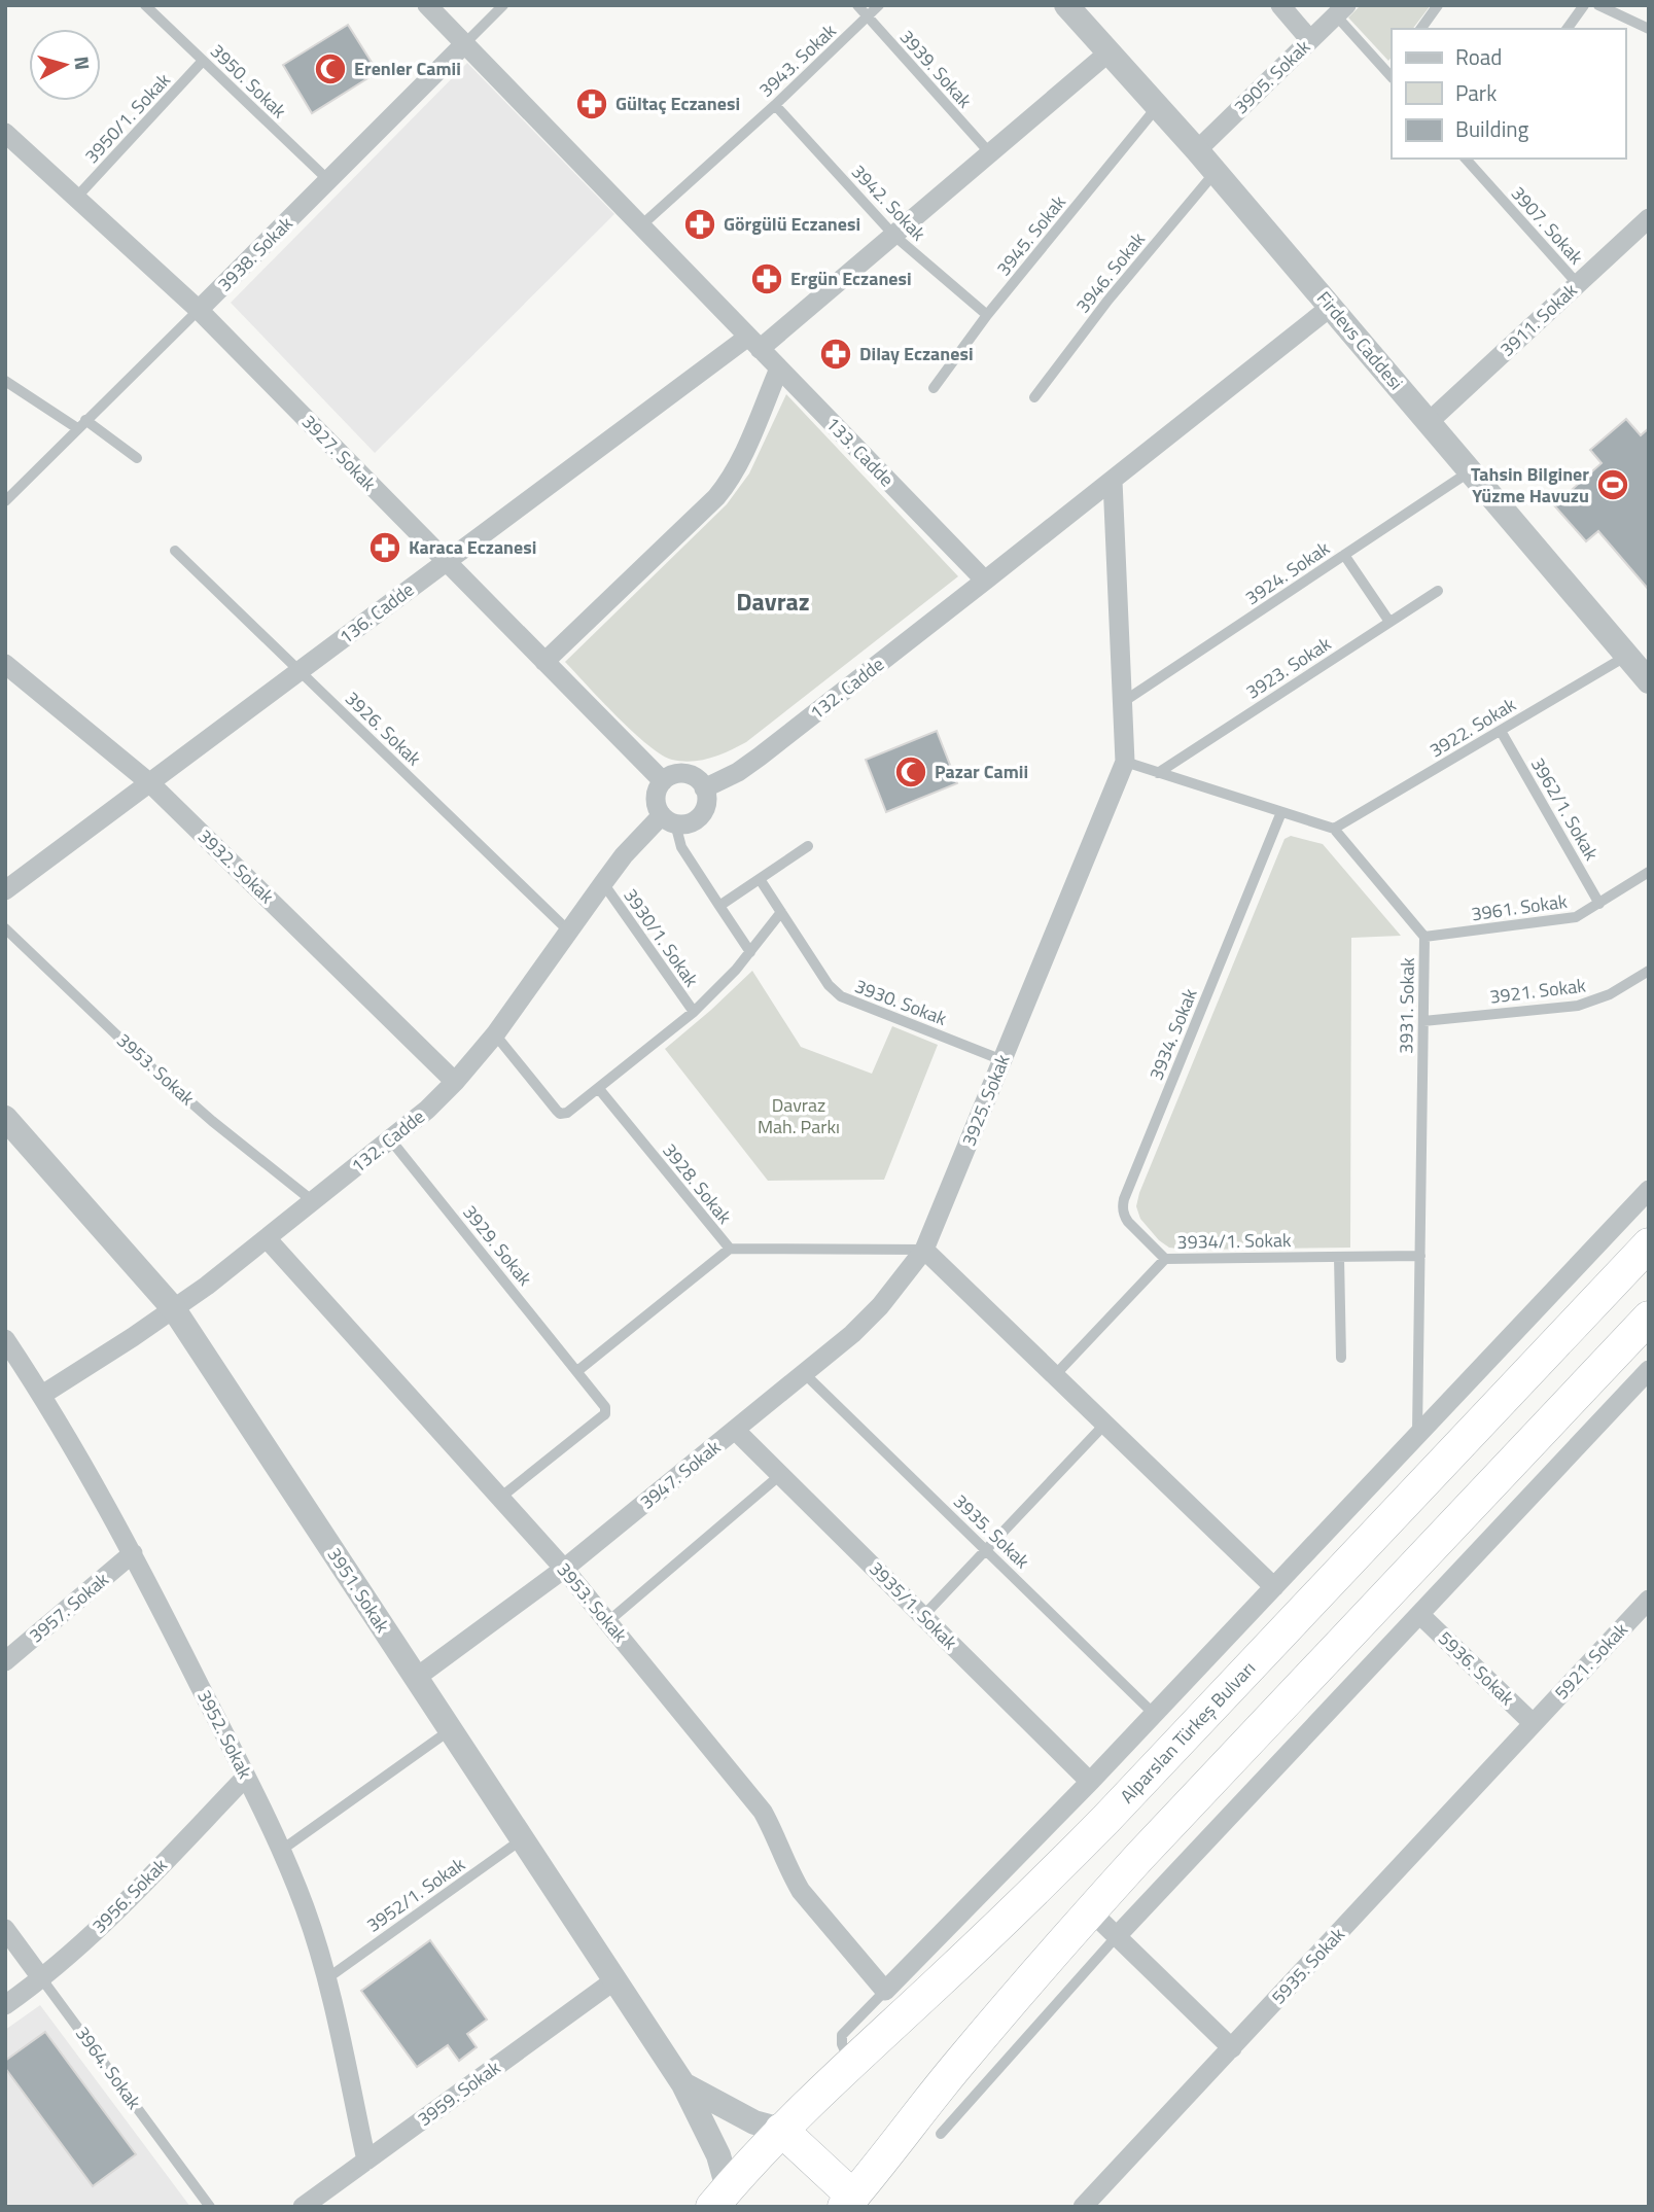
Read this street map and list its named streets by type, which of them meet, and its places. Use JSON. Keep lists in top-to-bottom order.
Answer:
{
  "streets": {
    "highway": ["Alparslan Türkeş Bulvarı"],
    "street": [
      "3905. Sokak",
      "3938. Sokak",
      "3911. Sokak",
      "Firdevs Caddesi",
      "133. Cadde",
      "3927. Sokak",
      "136. Cadde",
      "132. Cadde",
      "3932. Sokak",
      "3953. Sokak",
      "3925. Sokak",
      "3947. Sokak",
      "3951. Sokak",
      "3935/1. Sokak",
      "3957. Sokak",
      "5921. Sokak",
      "5936. Sokak",
      "3952. Sokak",
      "3956. Sokak",
      "5935. Sokak",
      "3964. Sokak",
      "3959. Sokak"
    ],
    "lane": [
      "3943. Sokak",
      "3939. Sokak",
      "3950. Sokak",
      "3950/1. Sokak",
      "3942. Sokak",
      "3907. Sokak",
      "3945. Sokak",
      "3946. Sokak",
      "3924. Sokak",
      "3923. Sokak",
      "3922. Sokak",
      "3926. Sokak",
      "3962/1. Sokak",
      "3961. Sokak",
      "3930/1. Sokak",
      "3921. Sokak",
      "3930. Sokak",
      "3931. Sokak",
      "3934. Sokak",
      "3928. Sokak",
      "3934/1. Sokak",
      "3929. Sokak",
      "3935. Sokak",
      "3952/1. Sokak"
    ]
  },
  "crossings": [
    ["3943. Sokak", "3939. Sokak"],
    ["3943. Sokak", "3942. Sokak"],
    ["3943. Sokak", "133. Cadde"],
    ["3939. Sokak", "136. Cadde"],
    ["3905. Sokak", "Firdevs Caddesi"],
    ["3950. Sokak", "3950/1. Sokak"],
    ["3950. Sokak", "3938. Sokak"],
    ["3950/1. Sokak", "3927. Sokak"],
    ["3942. Sokak", "3945. Sokak"],
    ["3942. Sokak", "136. Cadde"],
    ["3907. Sokak", "3911. Sokak"],
    ["3945. Sokak", "Firdevs Caddesi"],
    ["3938. Sokak", "133. Cadde"],
    ["3938. Sokak", "3927. Sokak"],
    ["3946. Sokak", "Firdevs Caddesi"],
    ["3911. Sokak", "Firdevs Caddesi"],
    ["Firdevs Caddesi", "3924. Sokak"],
    ["Firdevs Caddesi", "136. Cadde"],
    ["Firdevs Caddesi", "3922. Sokak"],
    ["133. Cadde", "136. Cadde"],
    ["133. Cadde", "132. Cadde"],
    ["3927. Sokak", "136. Cadde"],
    ["3927. Sokak", "132. Cadde"],
    ["3924. Sokak", "3925. Sokak"],
    ["136. Cadde", "3926. Sokak"],
    ["136. Cadde", "3932. Sokak"],
    ["132. Cadde", "3926. Sokak"],
    ["132. Cadde", "3932. Sokak"],
    ["132. Cadde", "3930/1. Sokak"],
    ["132. Cadde", "3953. Sokak"],
    ["132. Cadde", "3929. Sokak"],
    ["132. Cadde", "3951. Sokak"],
    ["132. Cadde", "3952. Sokak"],
    ["3922. Sokak", "3962/1. Sokak"],
    ["3922. Sokak", "3931. Sokak"],
    ["3962/1. Sokak", "3961. Sokak"],
    ["3961. Sokak", "3931. Sokak"],
    ["3921. Sokak", "3931. Sokak"],
    ["3930. Sokak", "3925. Sokak"],
    ["3931. Sokak", "3934/1. Sokak"],
    ["3934. Sokak", "3934/1. Sokak"],
    ["3953. Sokak", "3929. Sokak"],
    ["3953. Sokak", "3947. Sokak"],
    ["3925. Sokak", "3928. Sokak"],
    ["3925. Sokak", "3947. Sokak"],
    ["3928. Sokak", "3947. Sokak"],
    ["3947. Sokak", "3935. Sokak"],
    ["3947. Sokak", "3951. Sokak"],
    ["3947. Sokak", "3935/1. Sokak"],
    ["3951. Sokak", "Alparslan Türkeş Bulvarı"],
    ["3951. Sokak", "3952/1. Sokak"],
    ["3951. Sokak", "3959. Sokak"],
    ["3957. Sokak", "3952. Sokak"],
    ["5921. Sokak", "5936. Sokak"],
    ["5921. Sokak", "5935. Sokak"],
    ["5936. Sokak", "5935. Sokak"],
    ["3952. Sokak", "3952/1. Sokak"],
    ["3952. Sokak", "3956. Sokak"],
    ["3952. Sokak", "3959. Sokak"],
    ["3956. Sokak", "3964. Sokak"]
  ],
  "districts": ["Davraz"],
  "parks": ["Davraz Mah. Parkı"],
  "places": {
    "mosque": ["Erenler Camii", "Pazar Camii"],
    "pharmacy": [
      "Gültaç Eczanesi",
      "Görgülü Eczanesi",
      "Ergün Eczanesi",
      "Dilay Eczanesi",
      "Karaca Eczanesi"
    ],
    "sports": ["Tahsin Bilginer Yüzme Havuzu"]
  },
  "legend": ["Road", "Park", "Building"],
  "north": "right"
}
